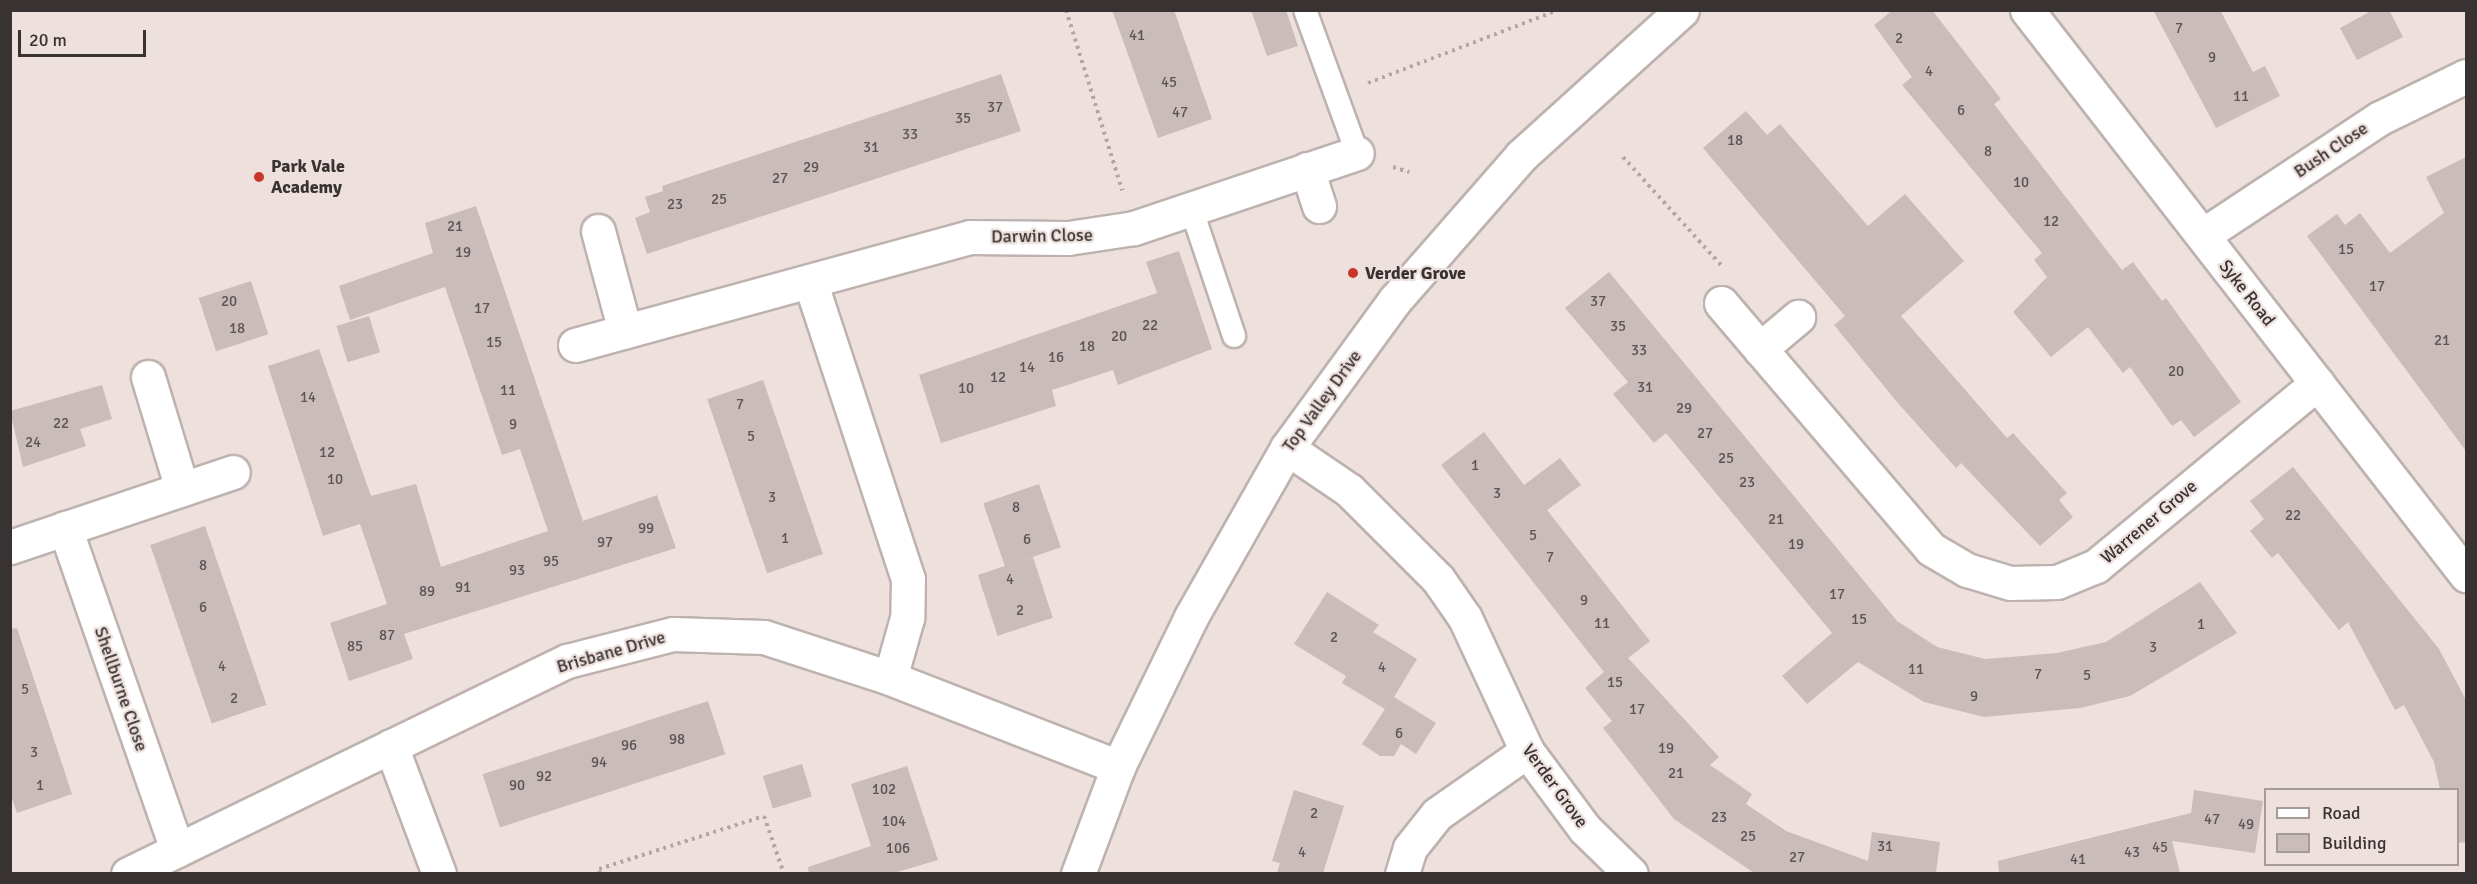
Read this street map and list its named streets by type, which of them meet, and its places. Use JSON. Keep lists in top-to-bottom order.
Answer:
{
  "streets": {
    "street": [
      "Bush Close",
      "Darwin Close",
      "Syke Road",
      "Top Valley Drive",
      "Warrener Grove",
      "Brisbane Drive",
      "Shellburne Close",
      "Verder Grove"
    ]
  },
  "crossings": [
    ["Bush Close", "Syke Road"],
    ["Syke Road", "Warrener Grove"],
    ["Top Valley Drive", "Brisbane Drive"],
    ["Top Valley Drive", "Verder Grove"],
    ["Brisbane Drive", "Shellburne Close"]
  ],
  "places": ["Park Vale Academy", "Verder Grove"],
  "house_numbers": [
    "7",
    "41",
    "2",
    "9",
    "4",
    "45",
    "11",
    "37",
    "6",
    "47",
    "35",
    "33",
    "18",
    "31",
    "8",
    "29",
    "27",
    "10",
    "25",
    "23",
    "12",
    "21",
    "15",
    "19",
    "17",
    "20",
    "37",
    "17",
    "22",
    "35",
    "18",
    "20",
    "21",
    "15",
    "18",
    "33",
    "16",
    "14",
    "20",
    "12",
    "31",
    "10",
    "11",
    "14",
    "7",
    "29",
    "22",
    "9",
    "27",
    "5",
    "24",
    "12",
    "25",
    "1",
    "10",
    "23",
    "3",
    "3",
    "8",
    "22",
    "21",
    "99",
    "5",
    "1",
    "6",
    "97",
    "19",
    "7",
    "95",
    "8",
    "93",
    "4",
    "91",
    "89",
    "17",
    "9",
    "6",
    "2",
    "15",
    "11",
    "1",
    "87",
    "2",
    "85",
    "3",
    "4",
    "4",
    "11",
    "7",
    "5",
    "15",
    "5",
    "9",
    "2",
    "17",
    "6",
    "98",
    "96",
    "19",
    "3",
    "94",
    "21",
    "92",
    "1",
    "90",
    "102",
    "2",
    "23",
    "47",
    "104",
    "49",
    "25",
    "31",
    "45",
    "106",
    "4",
    "43",
    "27",
    "41"
  ],
  "legend": ["Road", "Building"],
  "scale_bar": "20 m"
}
